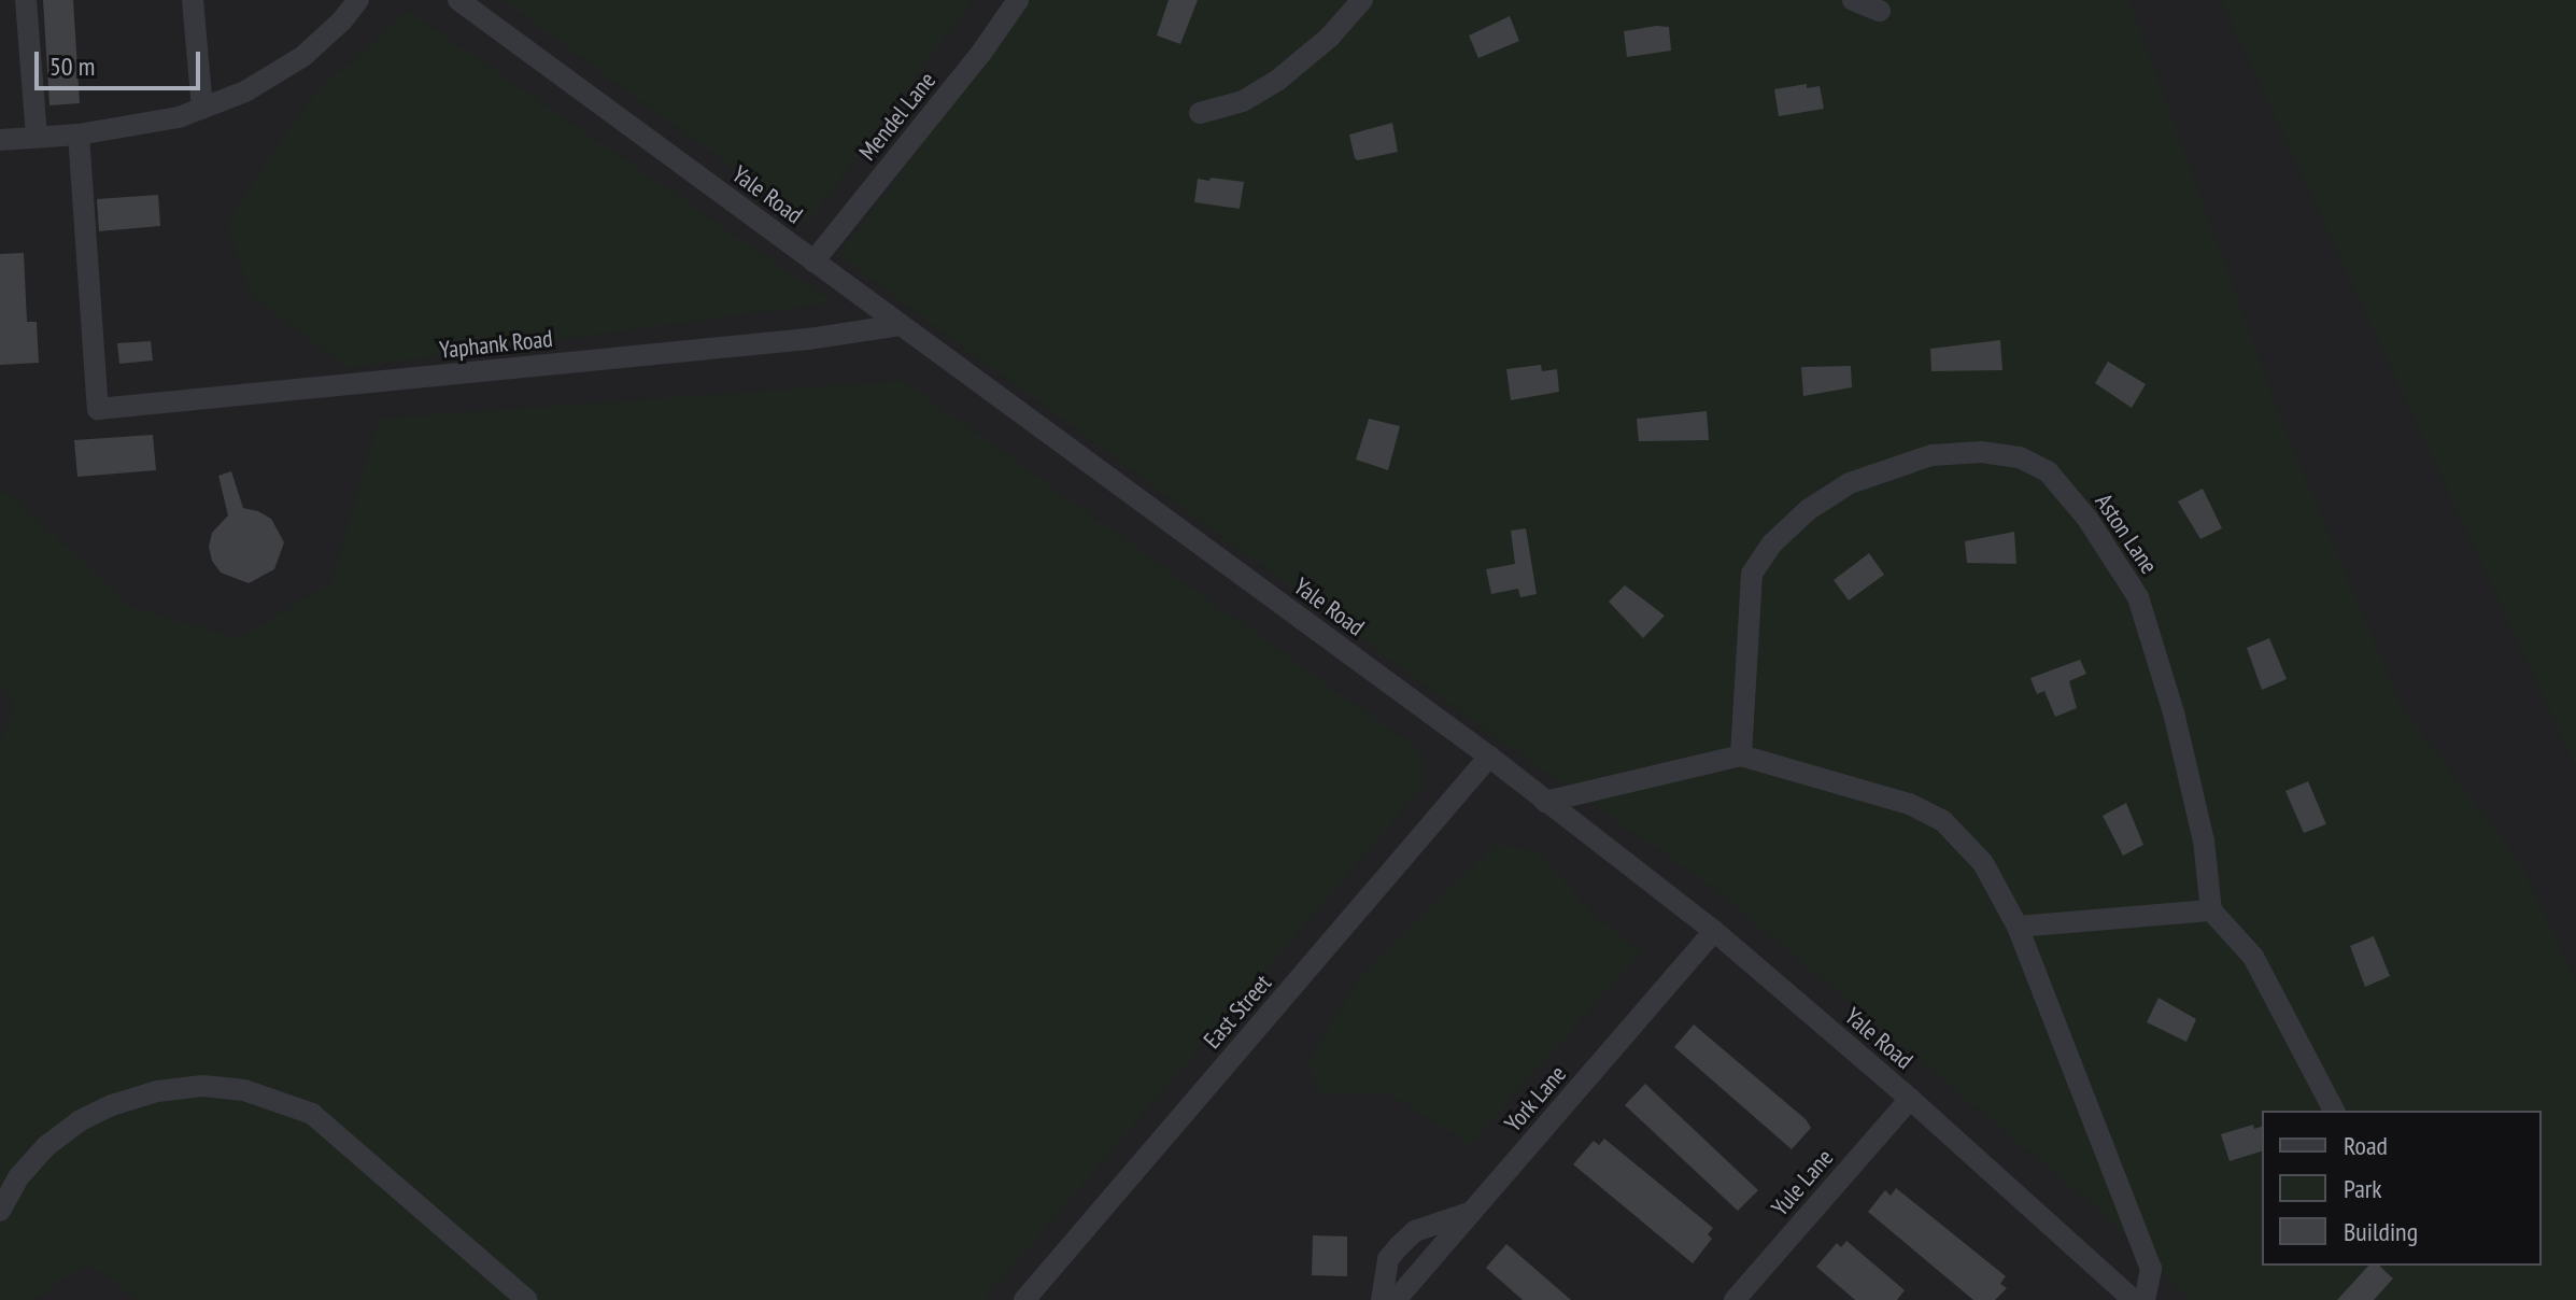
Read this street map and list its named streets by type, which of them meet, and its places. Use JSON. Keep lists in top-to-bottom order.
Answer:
{
  "streets": {
    "street": [
      "Mendel Lane",
      "Yale Road",
      "Yaphank Road",
      "Aston Lane",
      "East Street",
      "York Lane",
      "Yule Lane"
    ]
  },
  "crossings": [
    ["Mendel Lane", "Yale Road"],
    ["Yale Road", "Yaphank Road"],
    ["Yale Road", "East Street"],
    ["Yale Road", "York Lane"],
    ["Yale Road", "Yule Lane"]
  ],
  "legend": ["Road", "Park", "Building"],
  "scale_bar": "50 m"
}
